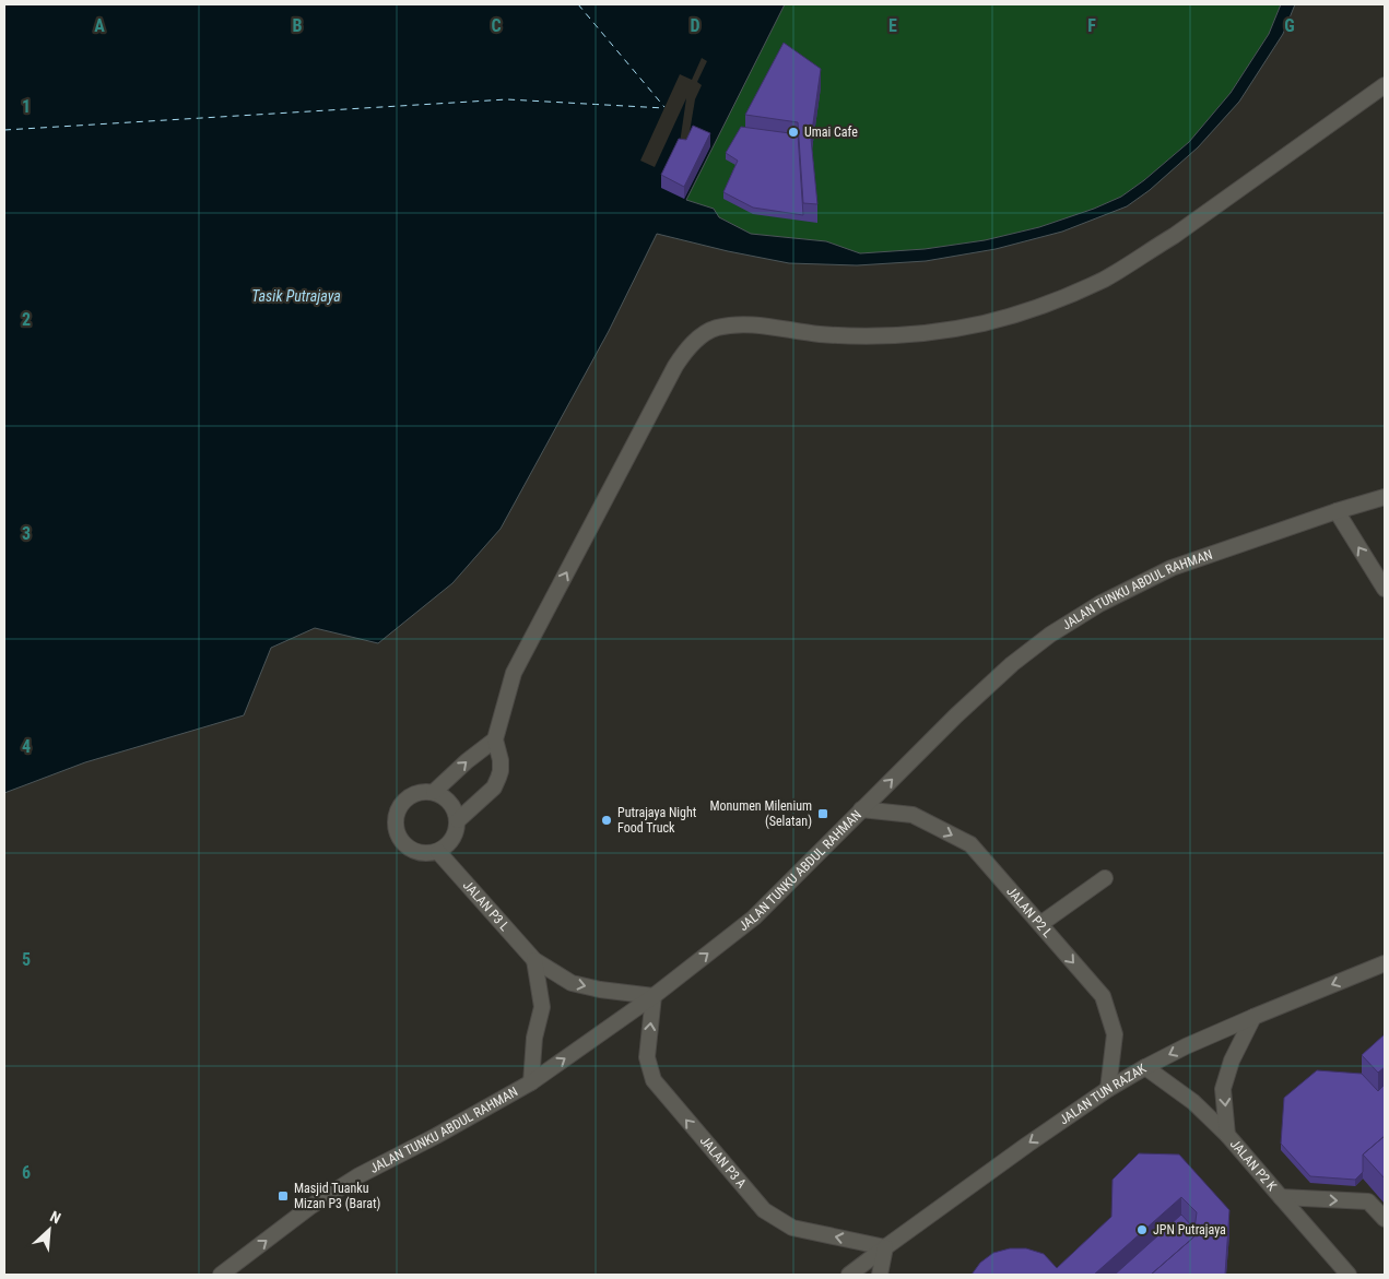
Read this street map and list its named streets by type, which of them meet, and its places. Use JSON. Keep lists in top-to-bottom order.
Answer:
{
  "streets": {
    "street": [
      "JALAN TUNKU ABDUL RAHMAN",
      "JALAN P3 L",
      "JALAN P2 L",
      "JALAN TUN RAZAK",
      "JALAN P3 A",
      "JALAN P2 K"
    ]
  },
  "crossings": [
    ["JALAN TUNKU ABDUL RAHMAN", "JALAN P3 L"],
    ["JALAN TUNKU ABDUL RAHMAN", "JALAN P2 L"],
    ["JALAN TUNKU ABDUL RAHMAN", "JALAN P3 A"],
    ["JALAN P3 L", "JALAN P3 A"],
    ["JALAN P2 L", "JALAN TUN RAZAK"],
    ["JALAN TUN RAZAK", "JALAN P3 A"],
    ["JALAN TUN RAZAK", "JALAN P2 K"]
  ],
  "one_way": [
    "JALAN TUNKU ABDUL RAHMAN",
    "JALAN P3 L",
    "JALAN P2 L",
    "JALAN TUN RAZAK",
    "JALAN P3 A"
  ],
  "water": ["Tasik Putrajaya"],
  "places": {
    "other": ["Umai Cafe", "Putrajaya Night Food Truck", "JPN Putrajaya"],
    "transit": ["Monumen Milenium (Selatan)", "Masjid Tuanku Mizan P3 (Barat)"]
  },
  "north": "top right",
  "grid": {
    "columns": [
      "A",
      "B",
      "C",
      "D",
      "E",
      "F",
      "G"
    ],
    "rows": [
      "1",
      "2",
      "3",
      "4",
      "5",
      "6"
    ]
  }
}
